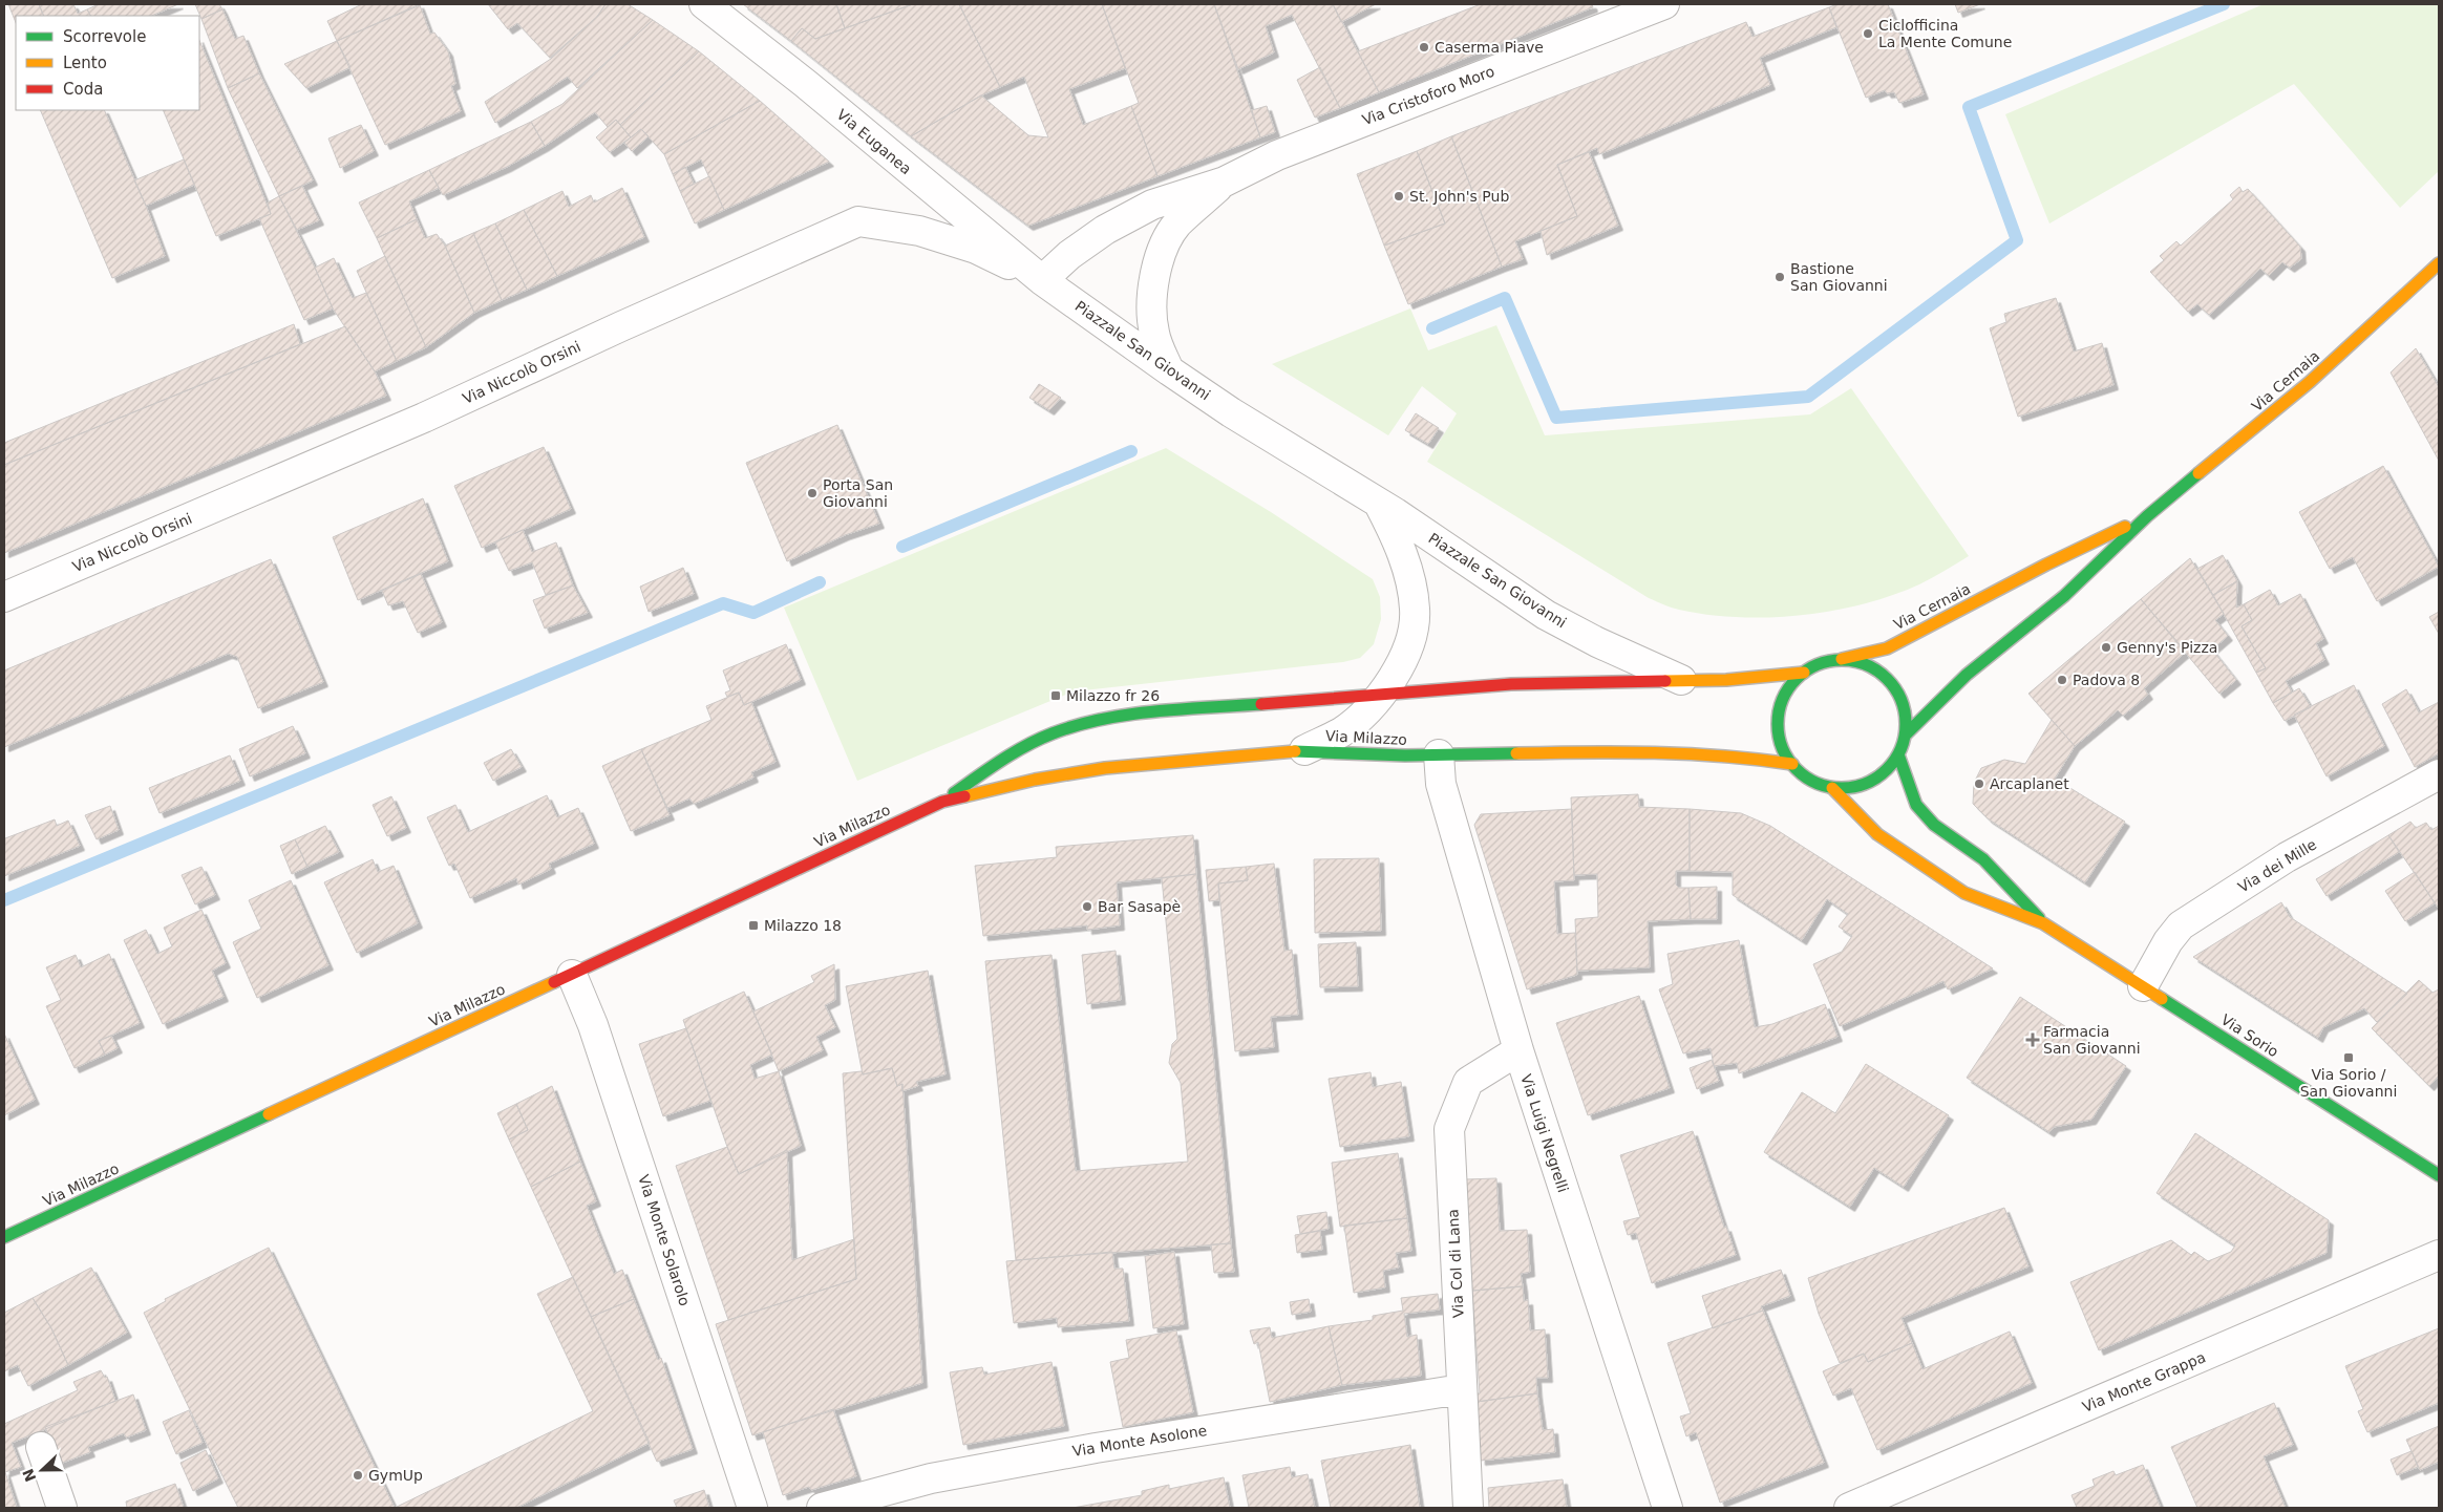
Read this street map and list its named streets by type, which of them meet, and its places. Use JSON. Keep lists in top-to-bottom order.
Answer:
{
  "streets": {
    "main road": [
      "Piazzale San Giovanni",
      "Via Cernaia",
      "Via Milazzo",
      "Via Sorio"
    ],
    "street": [
      "Via Cristoforo Moro",
      "Via Euganea",
      "Via Niccolò Orsini",
      "Via dei Mille",
      "Via Luigi Negrelli",
      "Via Monte Solarolo",
      "Via Col di Lana",
      "Via Monte Grappa",
      "Via Monte Asolone"
    ]
  },
  "crossings": [
    ["Via Cristoforo Moro", "Via Euganea"],
    ["Via Cristoforo Moro", "Piazzale San Giovanni"],
    ["Via Cristoforo Moro", "Via Niccolò Orsini"],
    ["Via Euganea", "Piazzale San Giovanni"],
    ["Via Euganea", "Via Niccolò Orsini"],
    ["Piazzale San Giovanni", "Via Niccolò Orsini"],
    ["Piazzale San Giovanni", "Via Cernaia"],
    ["Piazzale San Giovanni", "Via Milazzo"],
    ["Piazzale San Giovanni", "Via Sorio"],
    ["Via Cernaia", "Via Milazzo"],
    ["Via Cernaia", "Via Sorio"],
    ["Via Milazzo", "Via Sorio"],
    ["Via Milazzo", "Via Luigi Negrelli"],
    ["Via Milazzo", "Via Monte Solarolo"],
    ["Via dei Mille", "Via Sorio"],
    ["Via Luigi Negrelli", "Via Col di Lana"],
    ["Via Col di Lana", "Via Monte Asolone"]
  ],
  "places": {
    "other": [
      "Ciclofficina La Mente Comune",
      "Caserma Piave",
      "St. John's Pub",
      "Bastione San Giovanni",
      "Porta San Giovanni",
      "Genny's Pizza",
      "Padova 8",
      "Arcaplanet",
      "Bar Sasapè",
      "GymUp"
    ],
    "transit": ["Milazzo fr 26", "Milazzo 18", "Via Sorio / San Giovanni"],
    "health": ["Farmacia San Giovanni"]
  },
  "legend": ["Scorrevole", "Lento", "Coda"],
  "north": "left"
}
